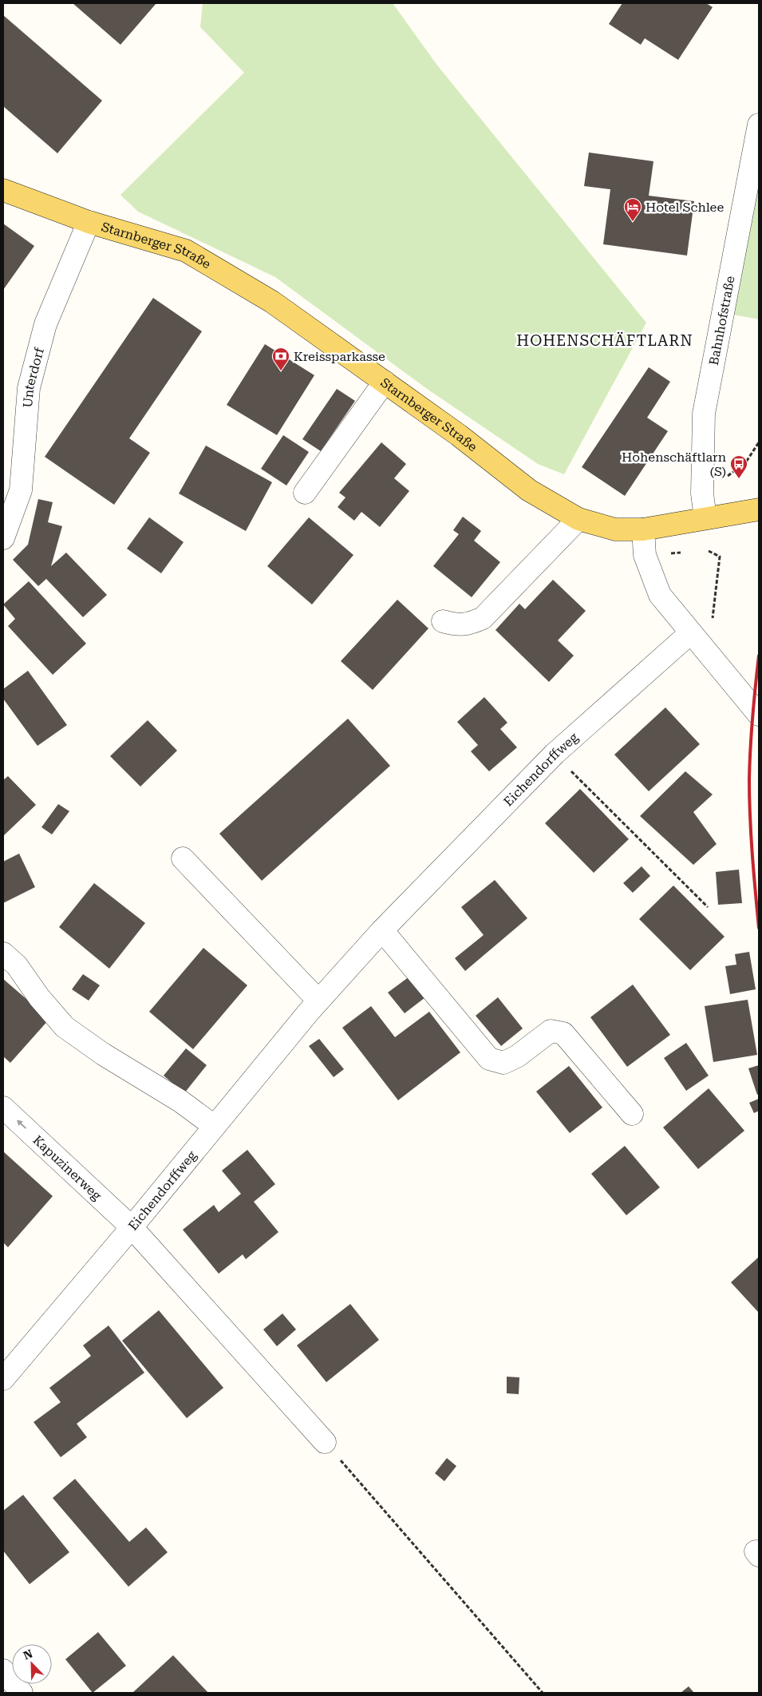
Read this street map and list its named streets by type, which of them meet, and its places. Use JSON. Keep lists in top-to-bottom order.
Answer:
{
  "streets": {
    "main road": ["Starnberger Straße"],
    "street": [
      "Bahnhofstraße",
      "Unterdorf",
      "Eichendorffweg",
      "Kapuzinerweg"
    ]
  },
  "crossings": [
    ["Starnberger Straße", "Bahnhofstraße"],
    ["Starnberger Straße", "Unterdorf"],
    ["Eichendorffweg", "Kapuzinerweg"]
  ],
  "districts": ["HOHENSCHÄFTLARN"],
  "places": {
    "hotel": ["Hotel Schlee"],
    "bank": ["Kreissparkasse"],
    "bus stop": ["Hohenschäftlarn (S)"]
  },
  "north": "top left"
}
